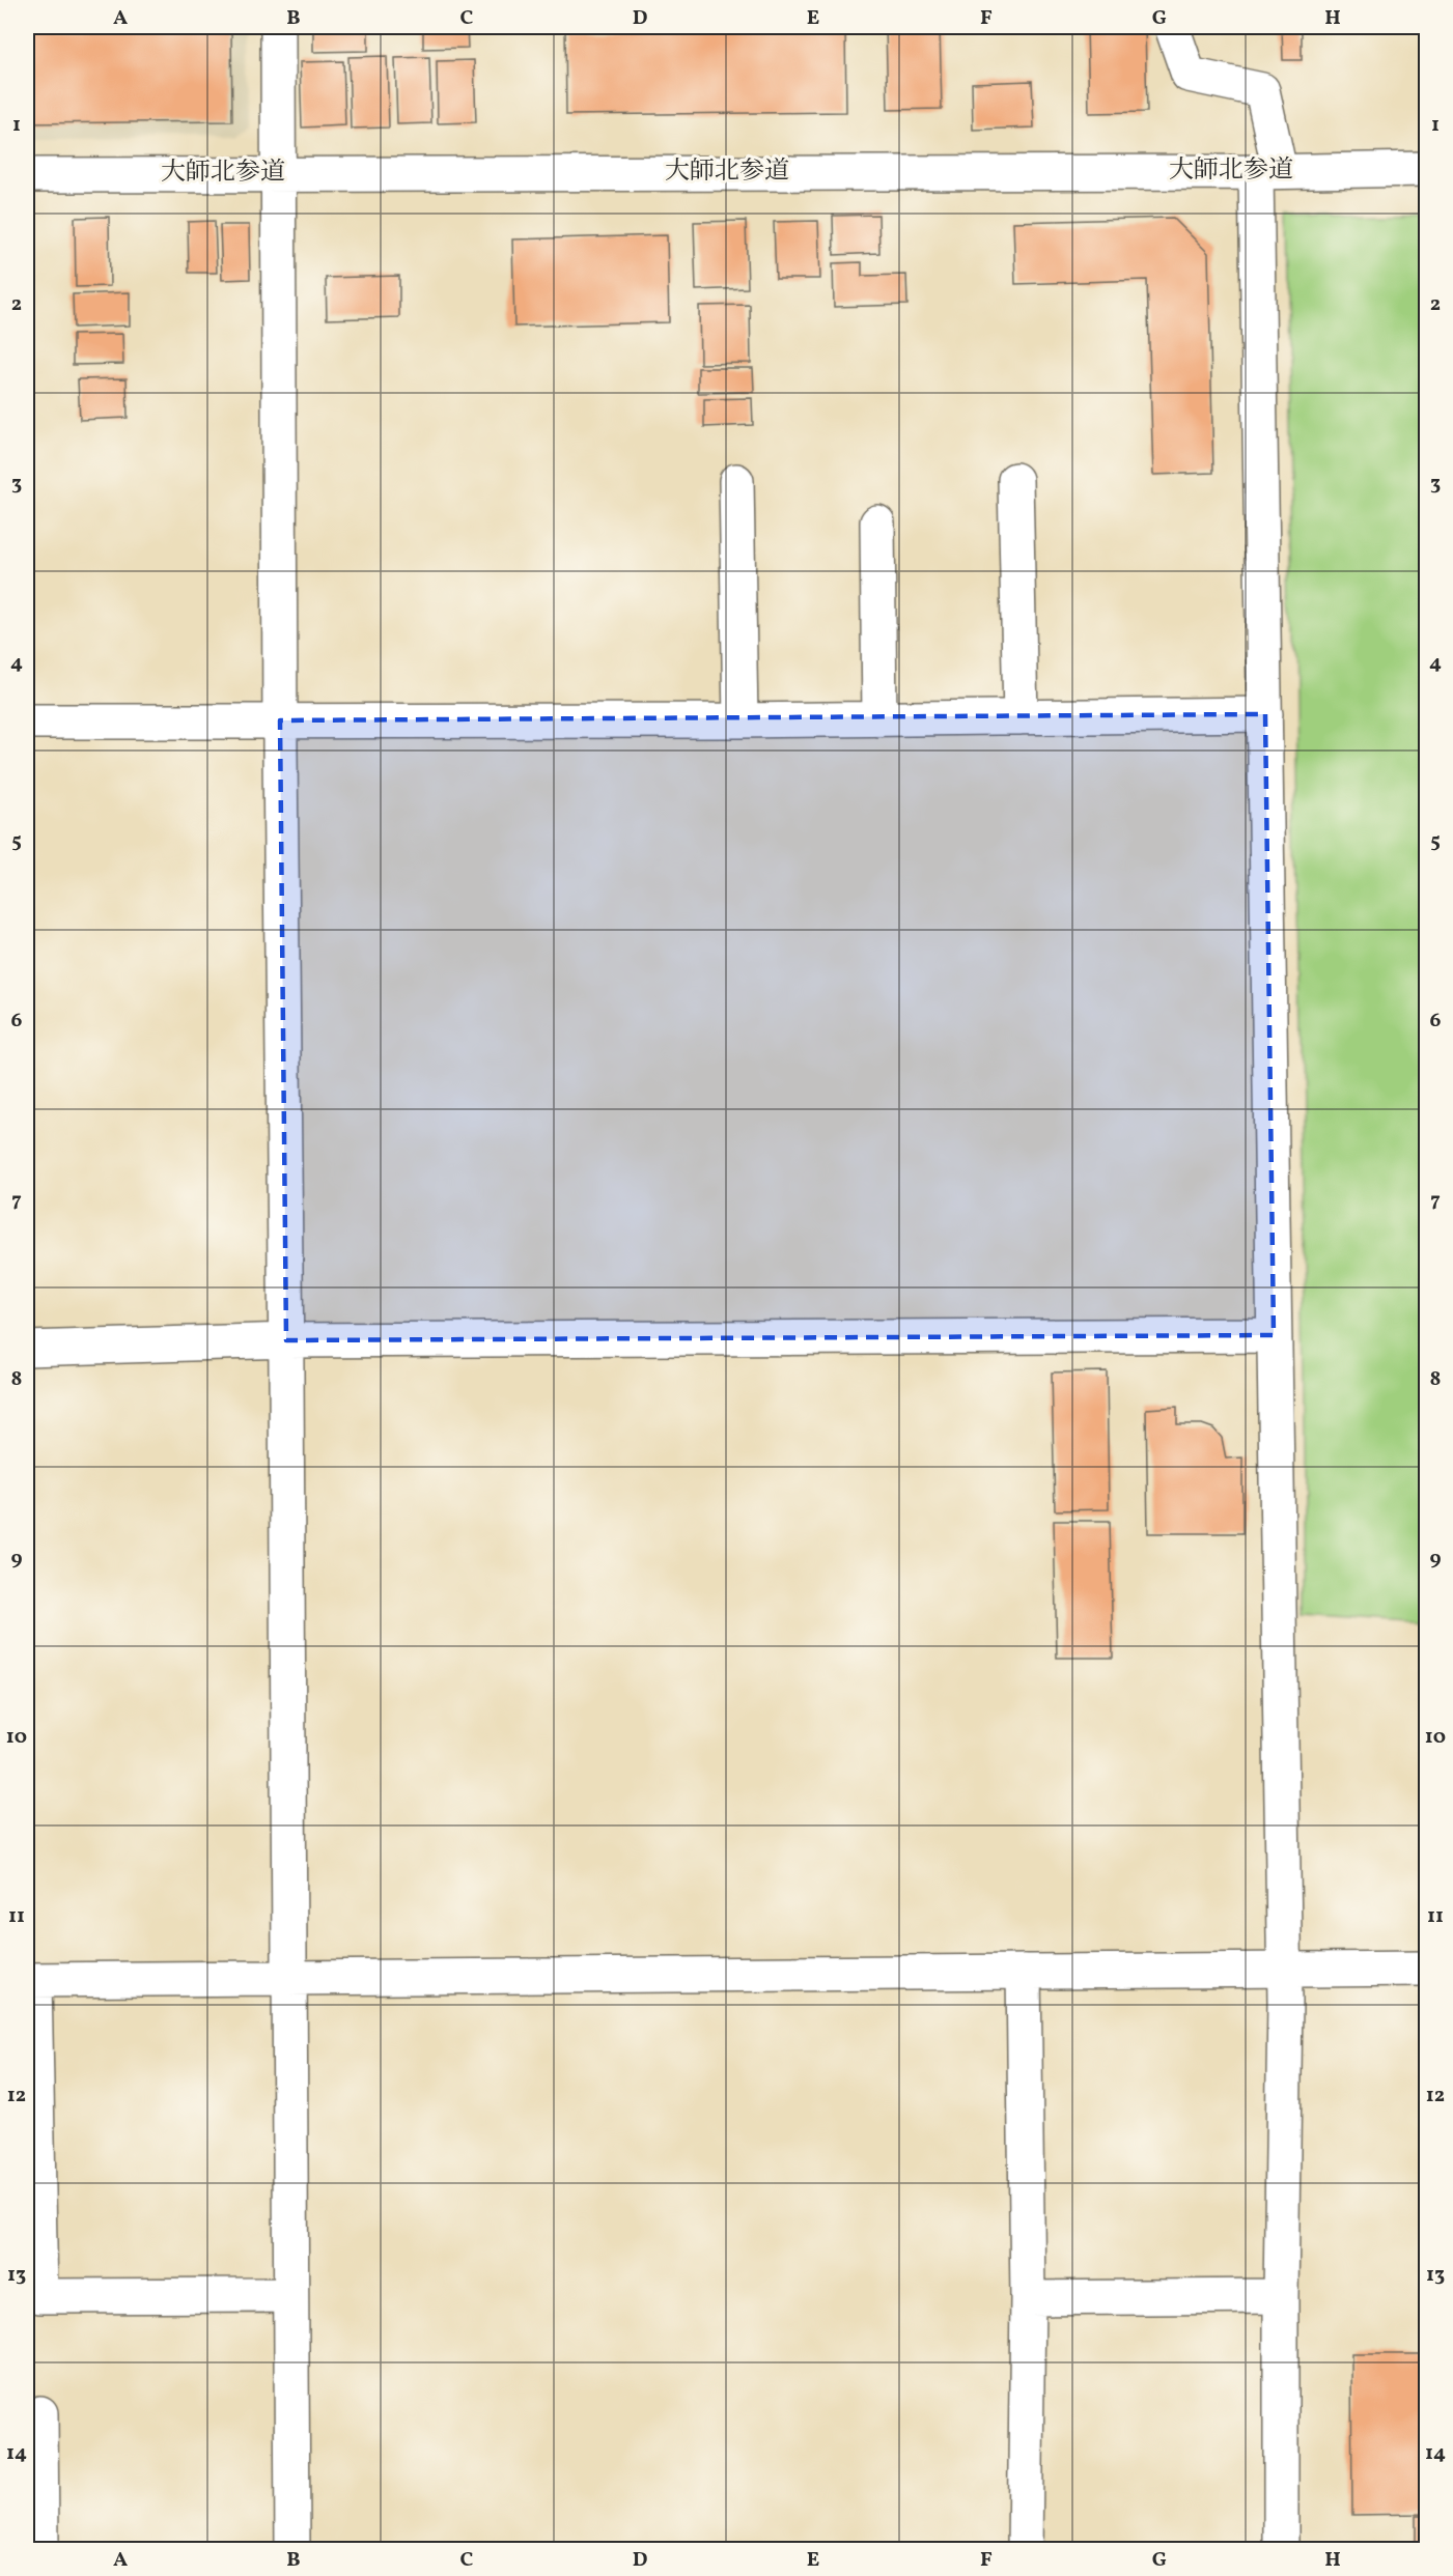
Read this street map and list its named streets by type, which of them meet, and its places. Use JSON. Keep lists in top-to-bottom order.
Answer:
{
  "streets": {
    "street": ["大師北参道"]
  },
  "grid": {
    "columns": [
      "A",
      "B",
      "C",
      "D",
      "E",
      "F",
      "G",
      "H"
    ],
    "rows": [
      "1",
      "2",
      "3",
      "4",
      "5",
      "6",
      "7",
      "8",
      "9",
      "10",
      "11",
      "12",
      "13",
      "14"
    ]
  }
}
